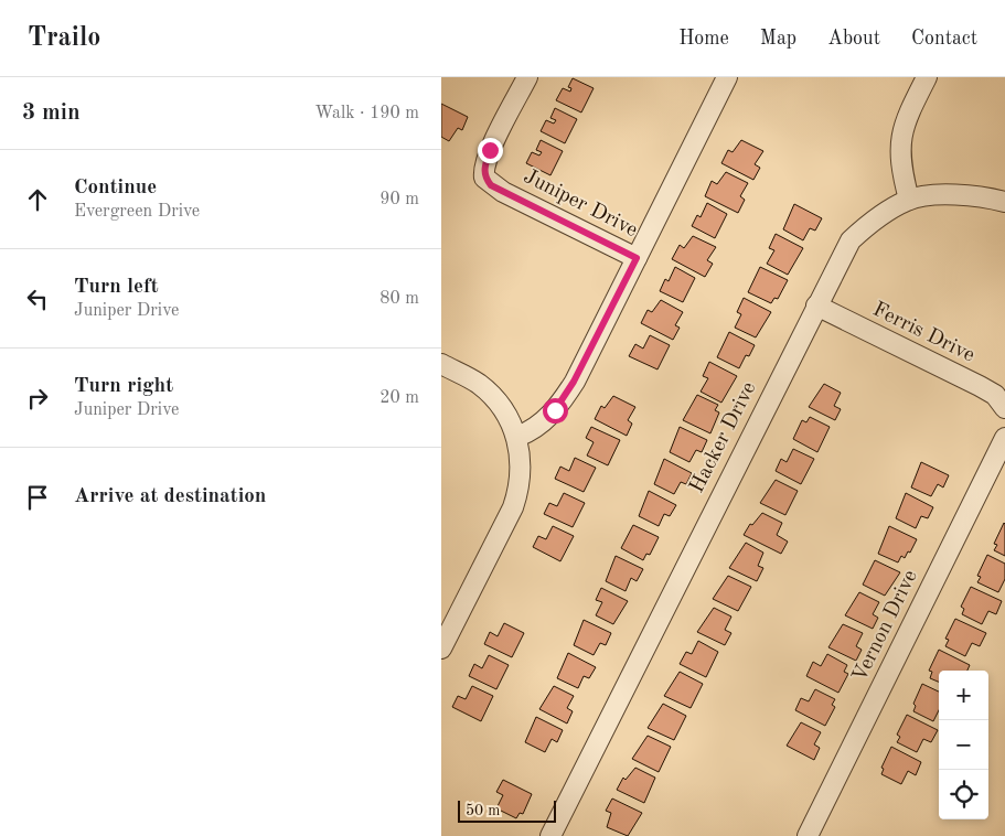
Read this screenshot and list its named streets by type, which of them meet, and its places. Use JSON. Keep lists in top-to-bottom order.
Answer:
{
  "streets": {
    "street": [
      "Juniper Drive",
      "Ferris Drive",
      "Hacker Drive",
      "Vernon Drive"
    ]
  },
  "crossings": [
    ["Ferris Drive", "Hacker Drive"]
  ],
  "scale_bar": "50 m",
  "page": {
    "header": "Trailo",
    "nav": [
      "Home",
      "Map",
      "About",
      "Contact"
    ],
    "heading": ["3 min", "Walk · 190 m"],
    "list": [
      ["Continue", "Evergreen Drive", "90 m"],
      ["Turn left", "Juniper Drive", "80 m"],
      ["Turn right", "Juniper Drive", "20 m"],
      "Arrive at destination"
    ],
    "map_buttons": ["+", "−"],
    "scale": "50 m"
  }
}
